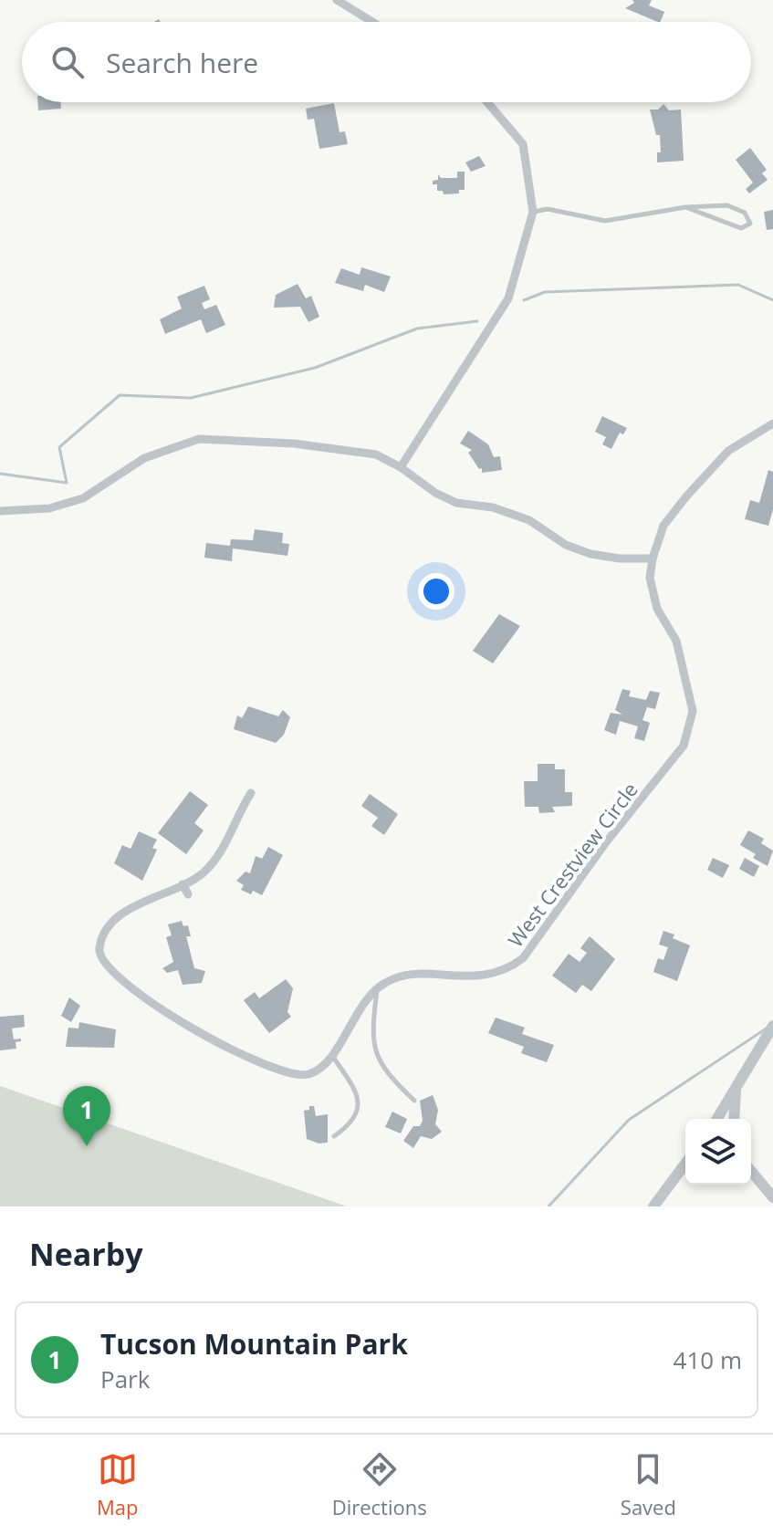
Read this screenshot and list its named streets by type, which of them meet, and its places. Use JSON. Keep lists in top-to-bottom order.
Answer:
{
  "streets": {
    "street": ["West Crestview Circle"]
  },
  "page": {
    "search": "Search here",
    "pins": "1",
    "heading": "Nearby",
    "list": [
      {
        "mark": "1",
        "name": "Tucson Mountain Park",
        "note": "Park",
        "value": "410 m"
      }
    ],
    "nav": ["Map", "Directions", "Saved"]
  }
}
